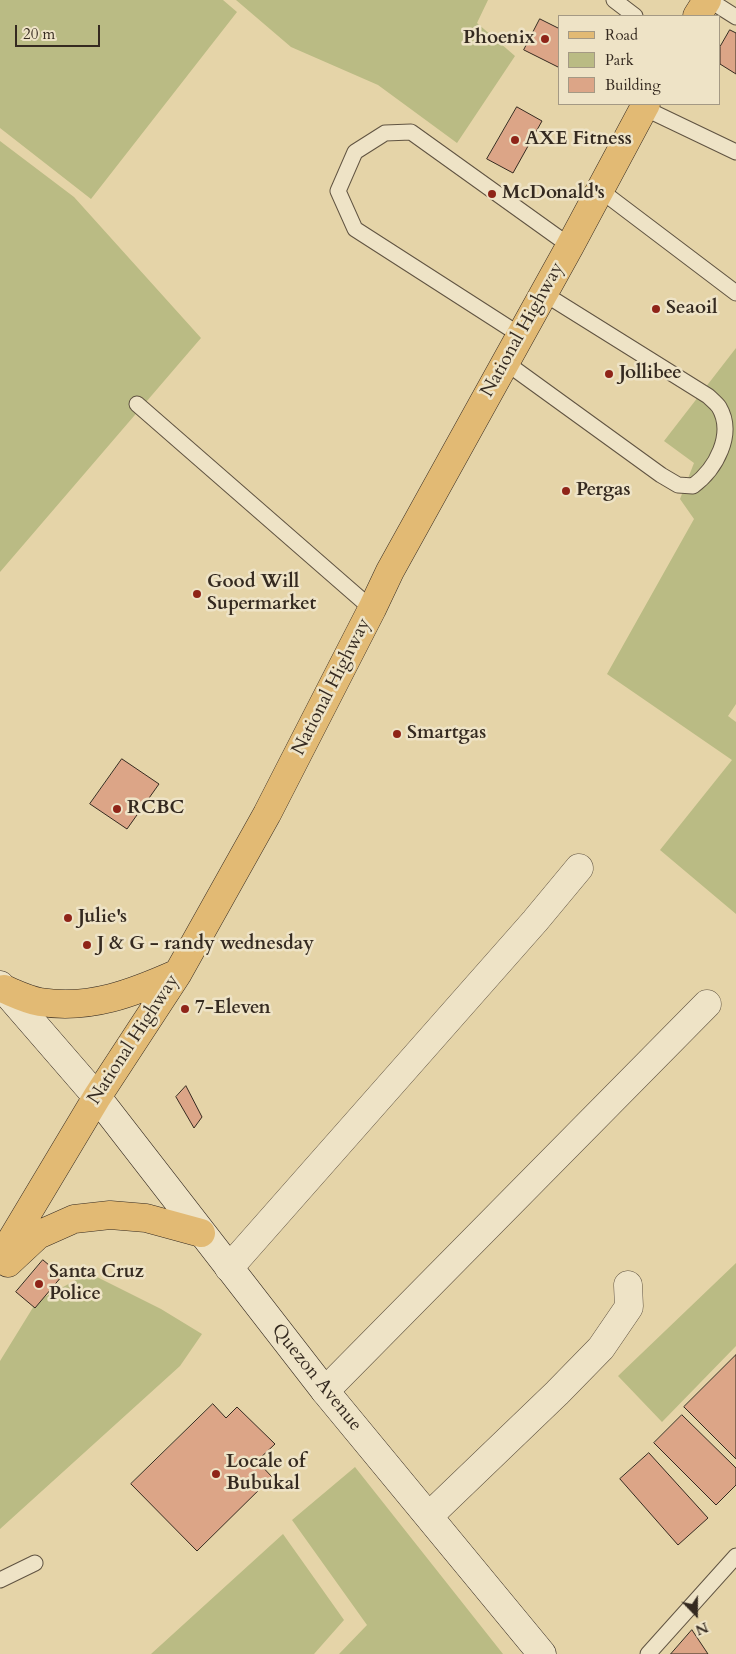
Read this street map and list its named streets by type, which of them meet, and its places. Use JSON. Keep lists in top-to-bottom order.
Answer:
{
  "streets": {
    "main road": ["National Highway"],
    "street": ["Quezon Avenue"]
  },
  "crossings": [
    ["National Highway", "Quezon Avenue"]
  ],
  "places": [
    "Phoenix",
    "AXE Fitness",
    "McDonald's",
    "Seaoil",
    "Jollibee",
    "Pergas",
    "Good Will Supermarket",
    "Smartgas",
    "RCBC",
    "Julie's",
    "J & G - randy wednesday",
    "7-Eleven",
    "Santa Cruz Police",
    "Locale of Bubukal"
  ],
  "legend": ["Road", "Park", "Building"],
  "scale_bar": "20 m",
  "north": "bottom"
}
